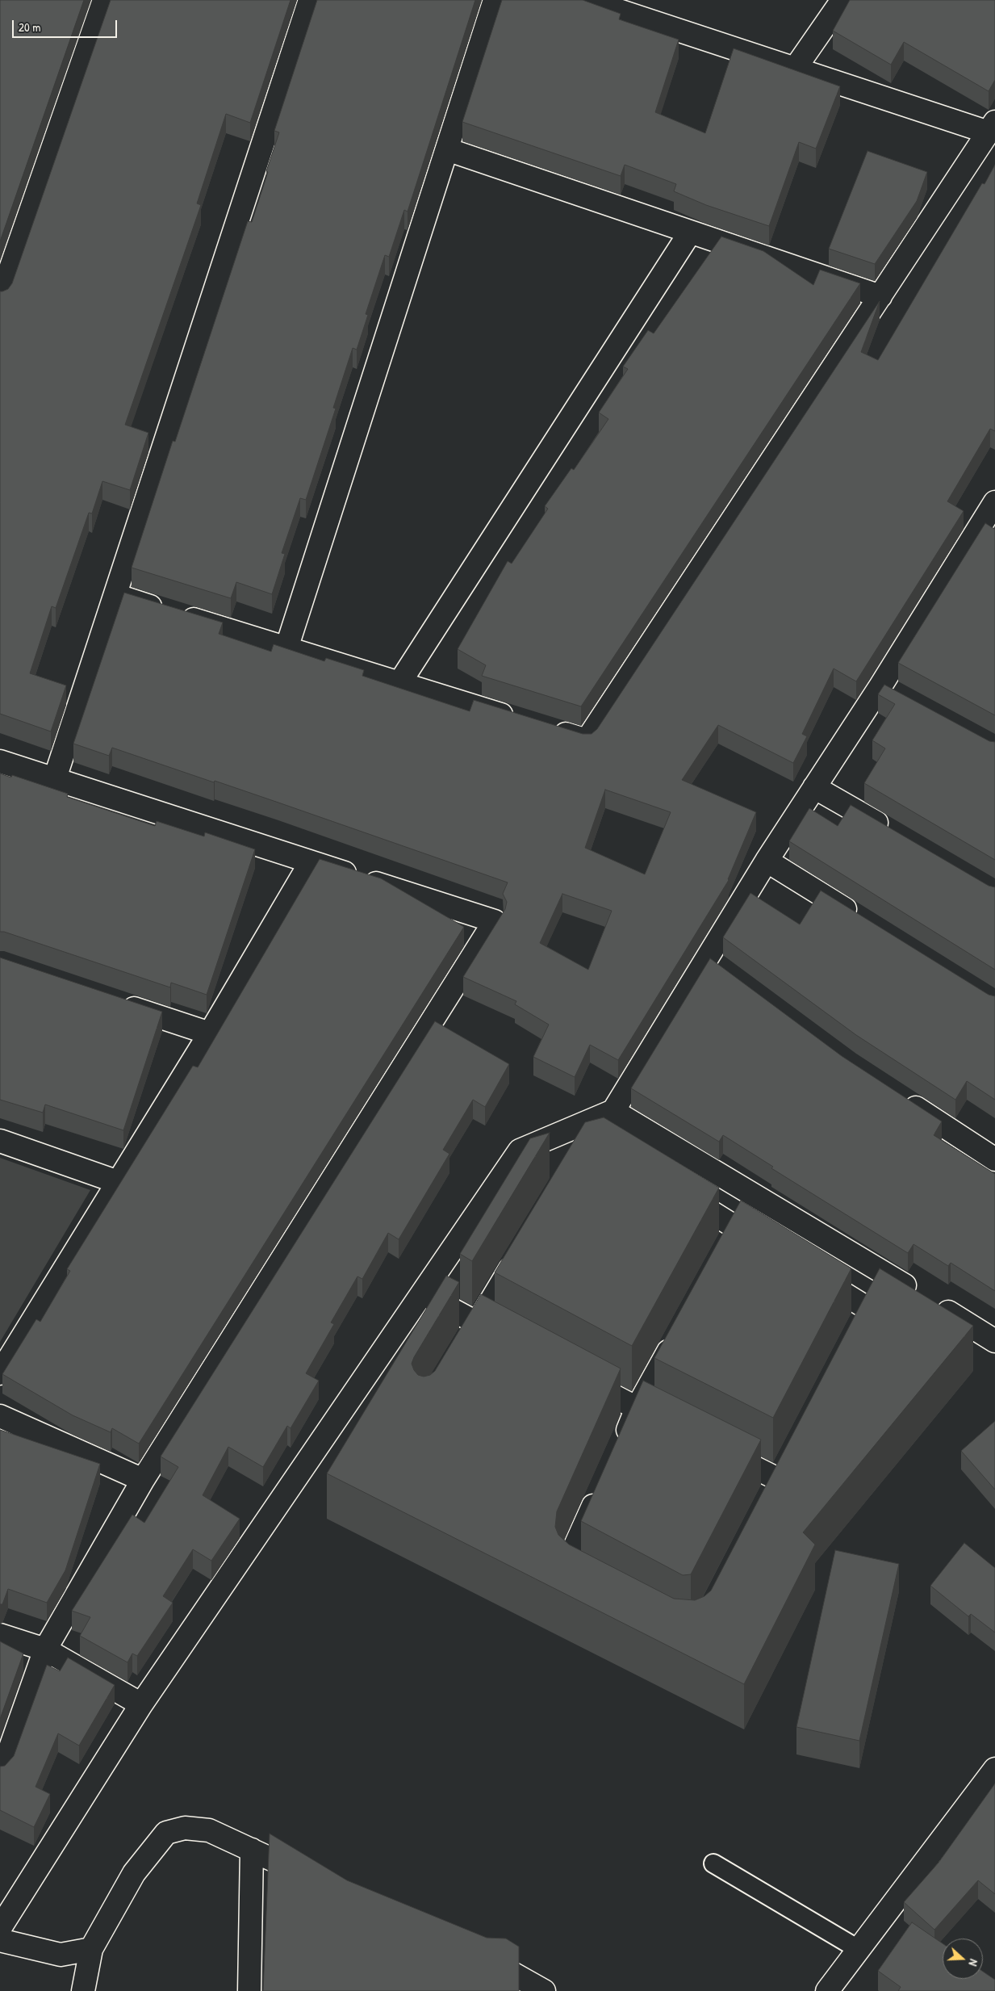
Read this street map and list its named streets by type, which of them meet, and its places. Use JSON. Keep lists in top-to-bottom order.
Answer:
{
  "scale_bar": "20 m",
  "north": "right"
}
